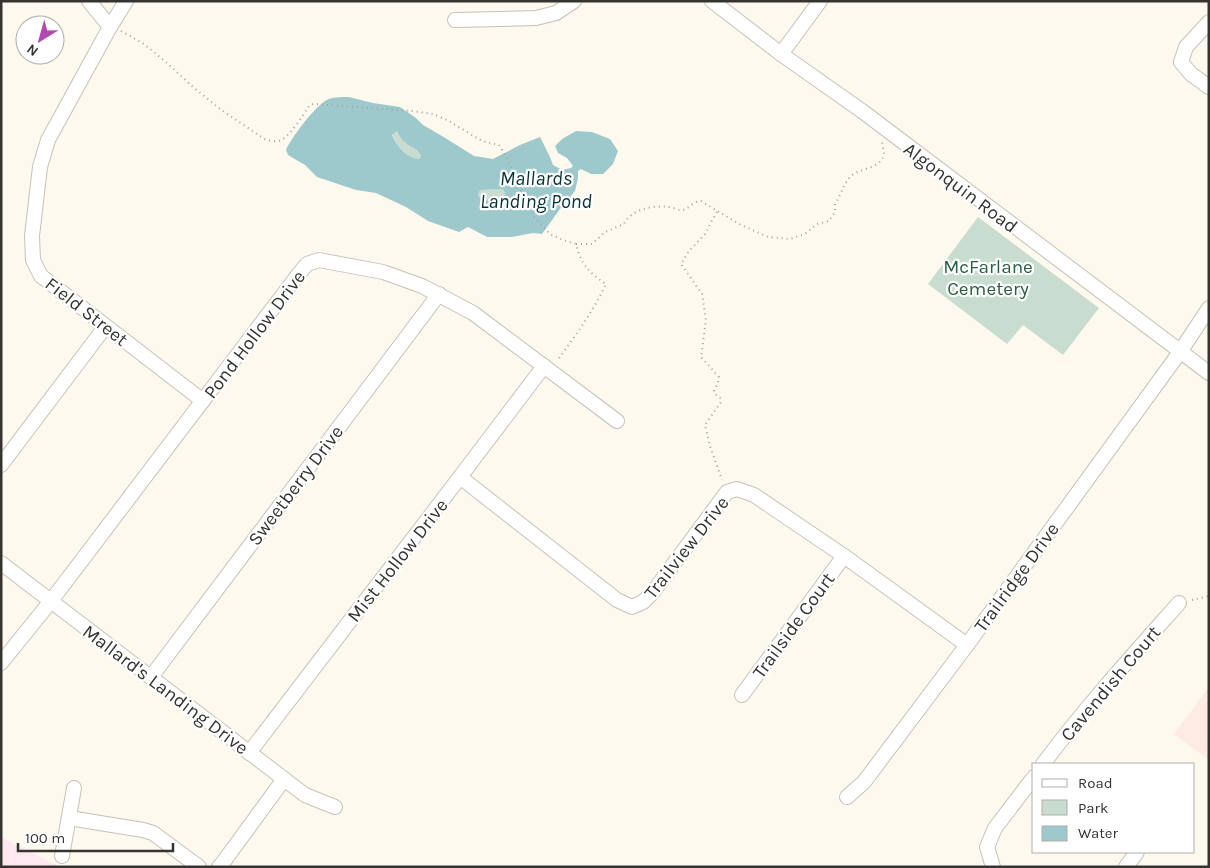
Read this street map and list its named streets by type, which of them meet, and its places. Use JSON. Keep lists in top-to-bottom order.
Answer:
{
  "streets": {
    "street": [
      "Algonquin Road",
      "Field Street",
      "Pond Hollow Drive",
      "Sweetberry Drive",
      "Trailview Drive",
      "Mist Hollow Drive",
      "Trailridge Drive",
      "Trailside Court",
      "Cavendish Court",
      "Mallard's Landing Drive"
    ]
  },
  "crossings": [
    ["Algonquin Road", "Trailridge Drive"],
    ["Field Street", "Pond Hollow Drive"],
    ["Pond Hollow Drive", "Sweetberry Drive"],
    ["Pond Hollow Drive", "Mist Hollow Drive"],
    ["Pond Hollow Drive", "Mallard's Landing Drive"],
    ["Sweetberry Drive", "Mallard's Landing Drive"],
    ["Trailview Drive", "Mist Hollow Drive"],
    ["Trailview Drive", "Trailridge Drive"],
    ["Trailview Drive", "Trailside Court"],
    ["Mist Hollow Drive", "Mallard's Landing Drive"]
  ],
  "water": ["Mallards Landing Pond"],
  "parks": ["McFarlane Cemetery"],
  "legend": ["Road", "Park", "Water"],
  "scale_bar": "100 m",
  "north": "bottom left"
}
